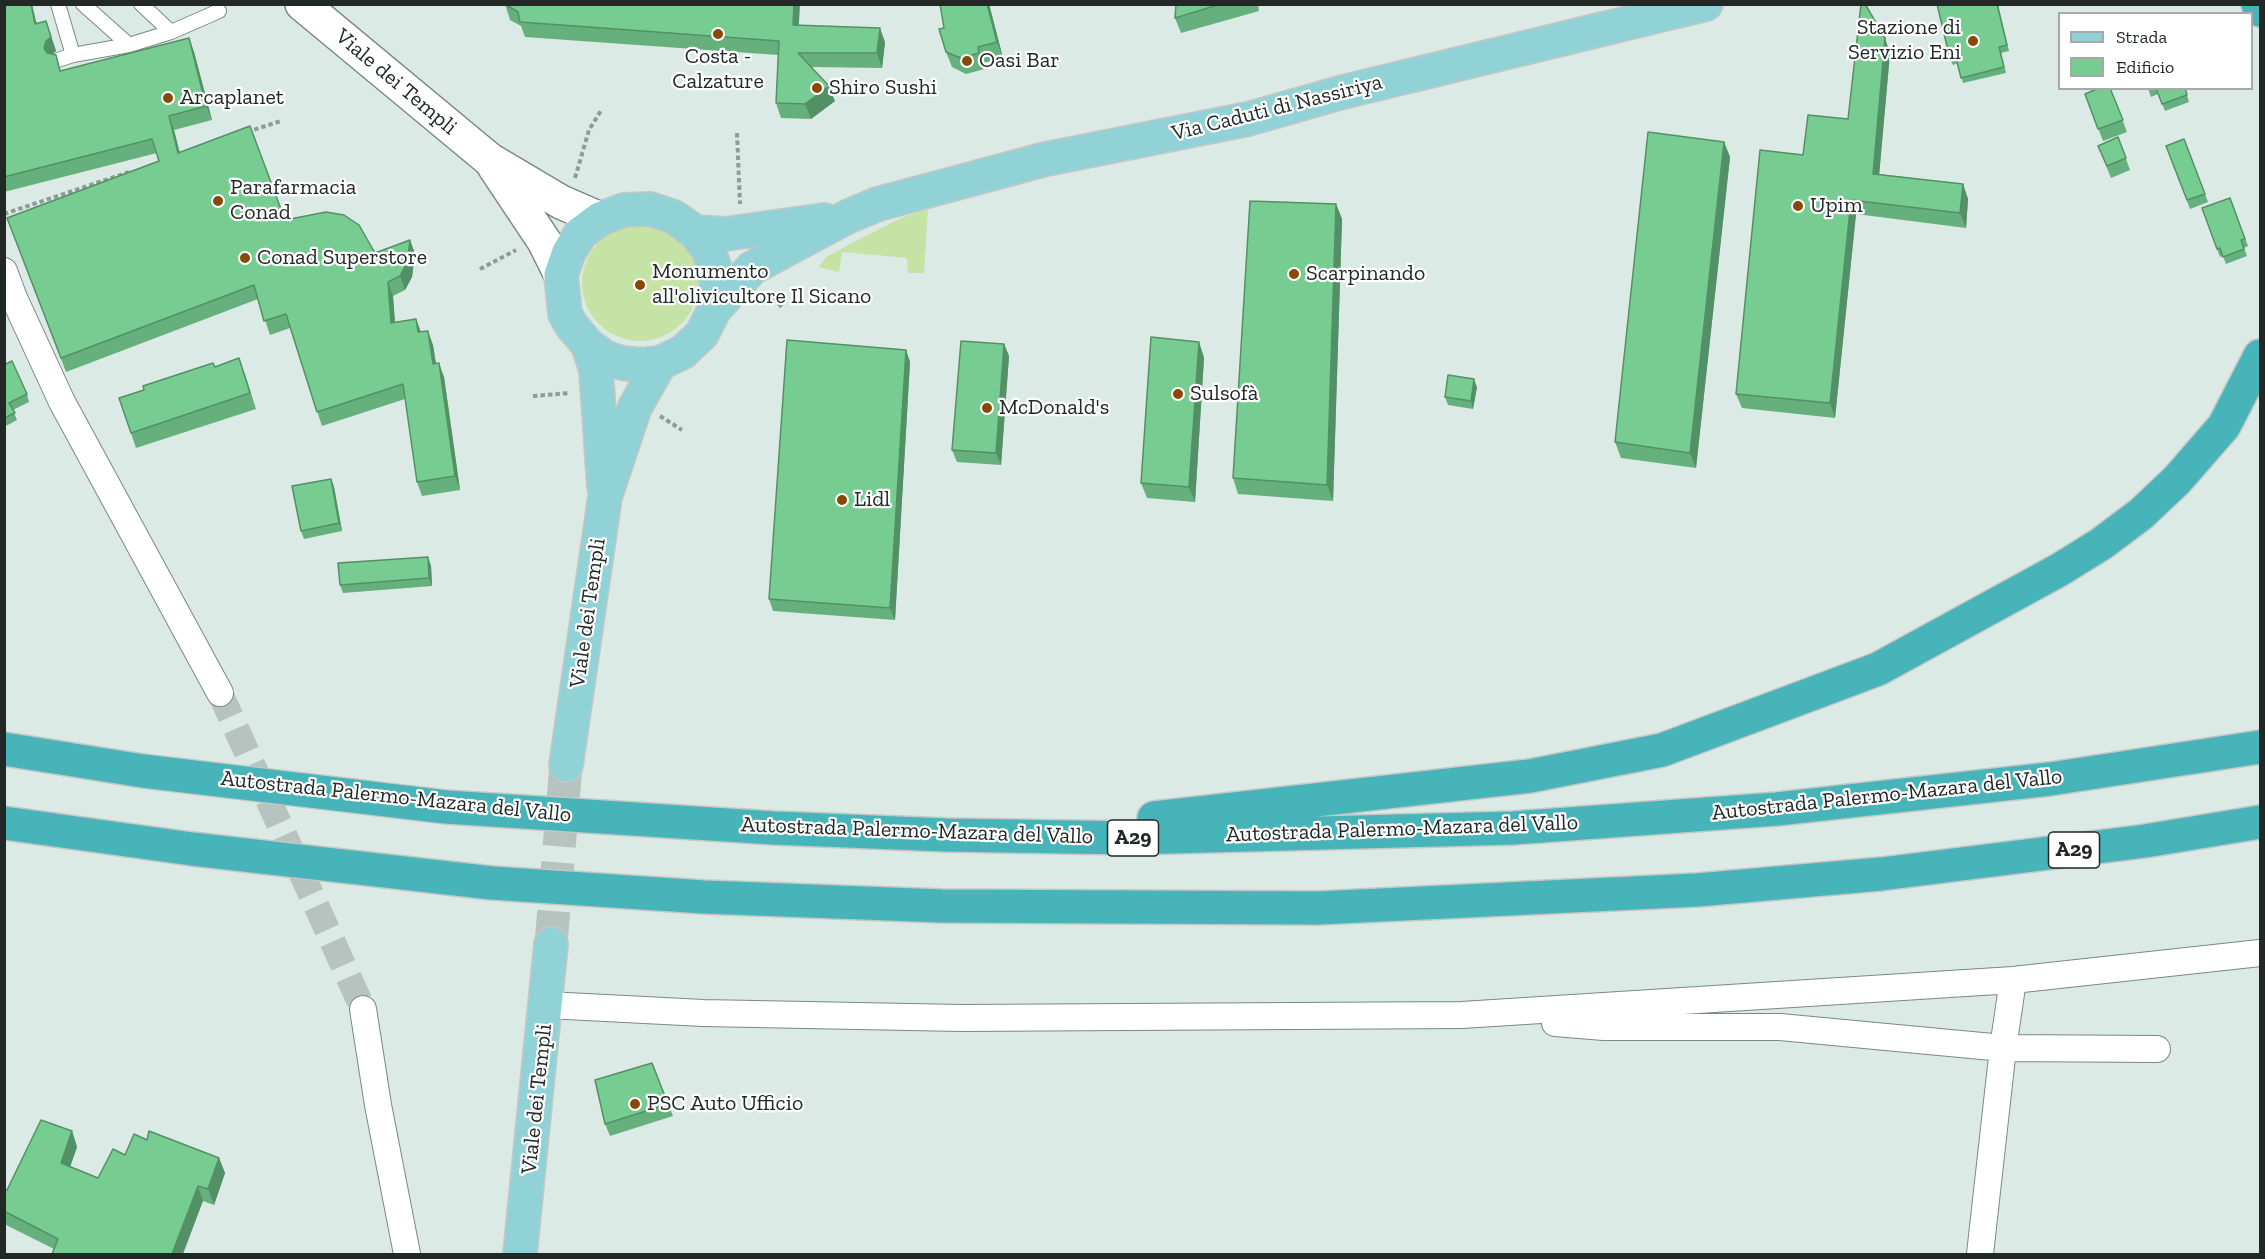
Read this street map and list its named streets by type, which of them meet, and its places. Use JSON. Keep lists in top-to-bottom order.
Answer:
{
  "streets": {
    "highway": ["Autostrada Palermo-Mazara del Vallo", "A29"],
    "main road": ["Viale dei Templi", "Via Caduti di Nassiriya"]
  },
  "places": [
    "Costa - Calzature",
    "Stazione di Servizio Eni",
    "Oasi Bar",
    "Shiro Sushi",
    "Arcaplanet",
    "Parafarmacia Conad",
    "Upim",
    "Conad Superstore",
    "Scarpinando",
    "Monumento all'olivicultore Il Sicano",
    "Sulsofà",
    "McDonald's",
    "Lidl",
    "PSC Auto Ufficio"
  ],
  "legend": ["Strada", "Edificio"]
}
